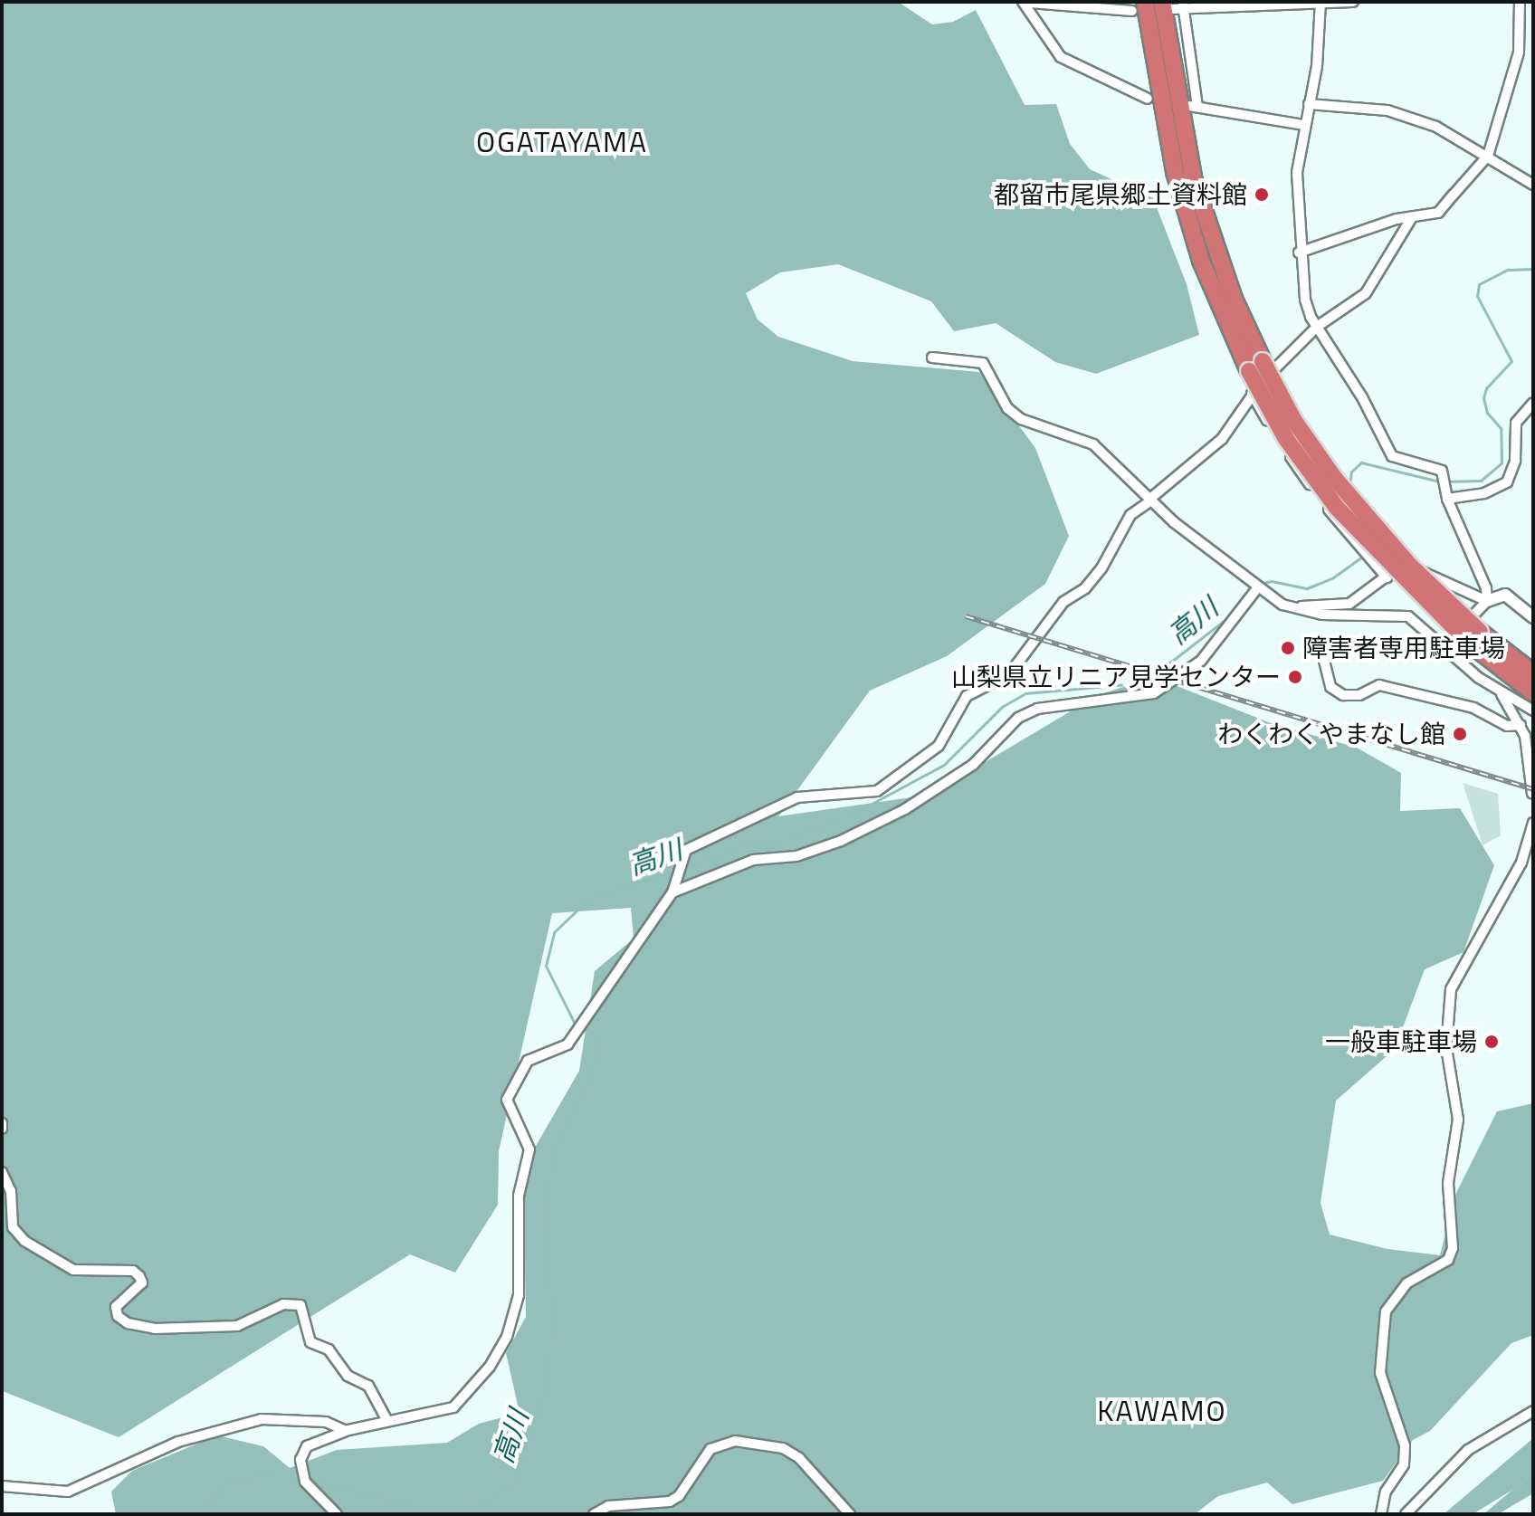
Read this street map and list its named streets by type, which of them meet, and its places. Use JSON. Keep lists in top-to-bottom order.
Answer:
{
  "districts": ["OGATAYAMA", "KAWAMO"],
  "water": ["高川"],
  "places": [
    "都留市尾県郷土資料館",
    "障害者専用駐車場",
    "山梨県立リニア見学センター",
    "わくわくやまなし館",
    "一般車駐車場"
  ]
}
